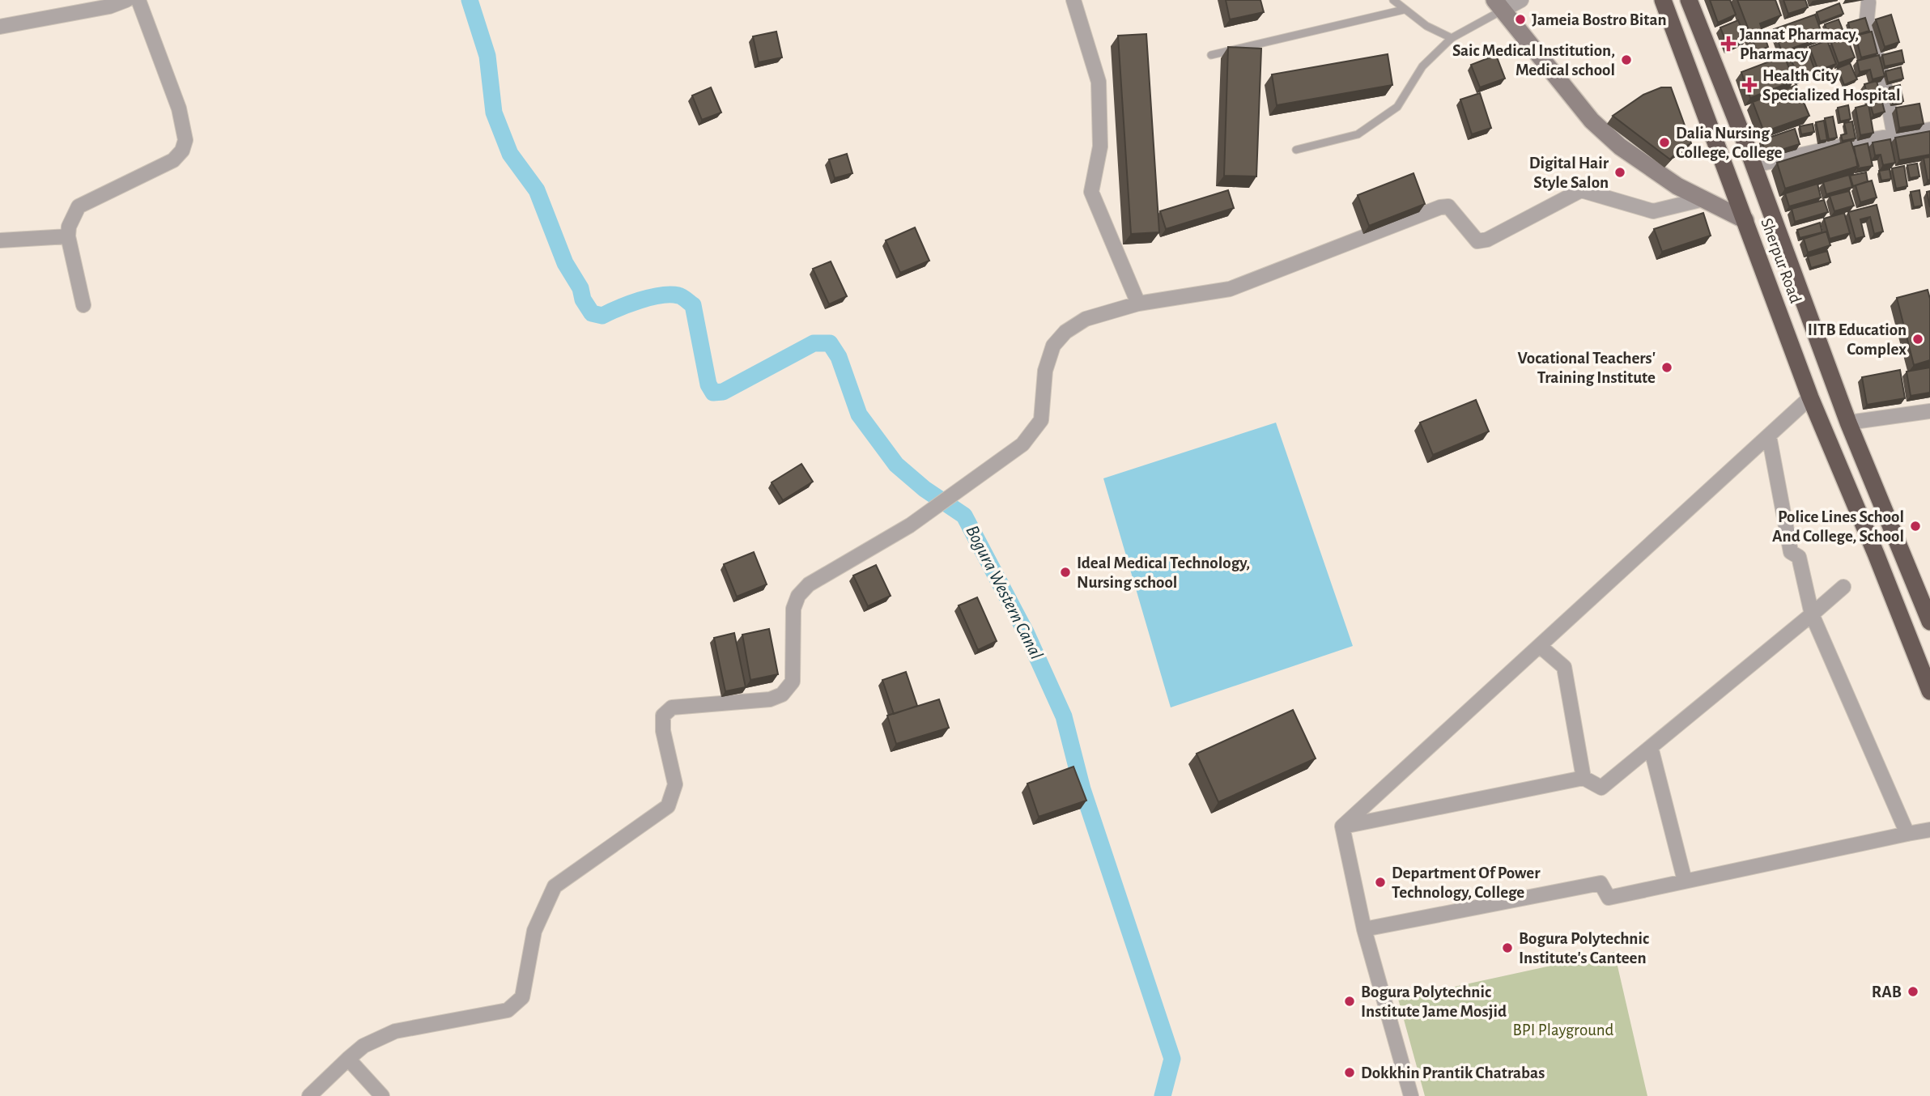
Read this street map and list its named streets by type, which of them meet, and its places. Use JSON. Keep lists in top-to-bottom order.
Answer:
{
  "streets": {
    "highway": ["Sherpur Road"]
  },
  "water": ["Bogura Western Canal"],
  "parks": ["BPI Playground"],
  "places": {
    "other": [
      "Jameia Bostro Bitan",
      "Saic Medical Institution, Medical school",
      "Dalia Nursing College, College",
      "Digital Hair Style Salon",
      "IITB Education Complex",
      "Vocational Teachers' Training Institute",
      "Police Lines School And College, School",
      "Ideal Medical Technology, Nursing school",
      "Department Of Power Technology, College",
      "Bogura Polytechnic Institute's Canteen",
      "RAB",
      "Bogura Polytechnic Institute Jame Mosjid",
      "Dokkhin Prantik Chatrabas"
    ],
    "health": ["Jannat Pharmacy, Pharmacy", "Health City Specialized Hospital"]
  }
}
